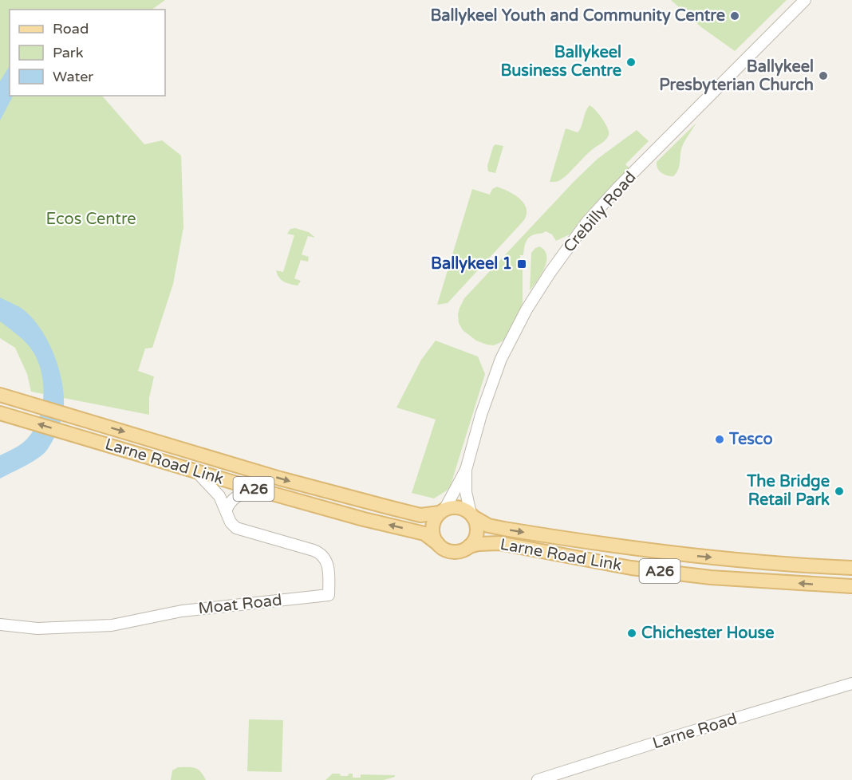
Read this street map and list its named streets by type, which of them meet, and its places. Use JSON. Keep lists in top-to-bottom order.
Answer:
{
  "streets": {
    "main road": ["Larne Road Link", "A26"],
    "street": ["Crebilly Road", "Moat Road", "Larne Road"]
  },
  "crossings": [
    ["Crebilly Road", "Larne Road Link"],
    ["Crebilly Road", "A26"],
    ["Larne Road Link", "A26"],
    ["Larne Road Link", "Moat Road"]
  ],
  "parks": ["Ecos Centre"],
  "places": {
    "other": [
      "Ballykeel Youth and Community Centre",
      "Ballykeel Business Centre",
      "Ballykeel Presbyterian Church",
      "Tesco",
      "The Bridge Retail Park",
      "Chichester House"
    ],
    "transit": ["Ballykeel 1"]
  },
  "legend": ["Road", "Park", "Water"]
}
